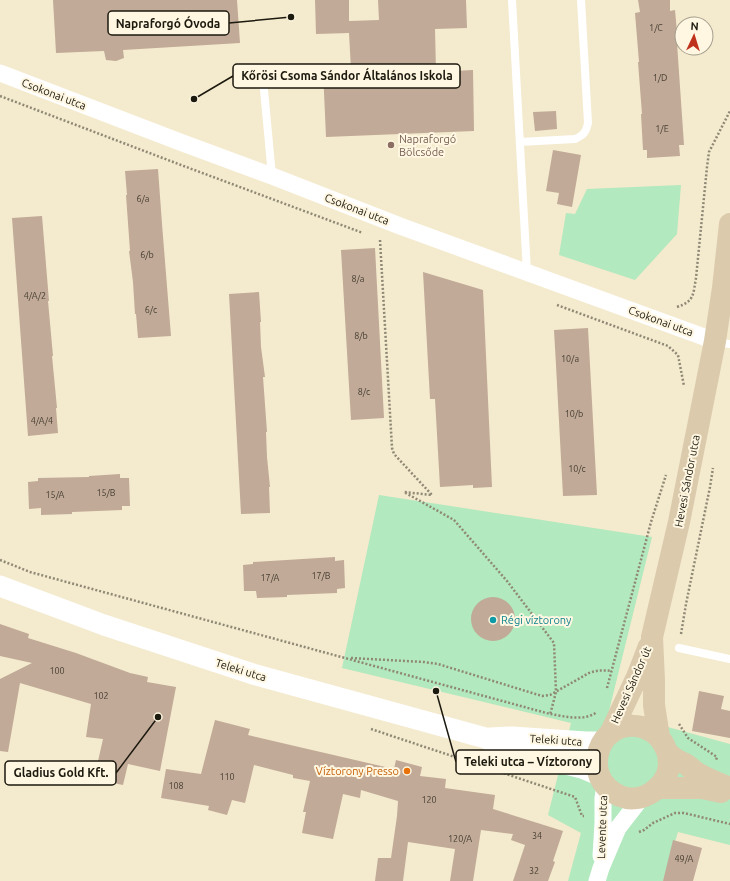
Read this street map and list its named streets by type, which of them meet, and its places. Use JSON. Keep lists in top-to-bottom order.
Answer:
{
  "streets": {
    "main road": ["Hevesi Sándor utca", "Hevesi Sándor út"],
    "street": ["Csokonai utca", "Teleki utca", "Levente utca"]
  },
  "crossings": [
    ["Csokonai utca", "Hevesi Sándor utca"],
    ["Hevesi Sándor utca", "Teleki utca"],
    ["Hevesi Sándor utca", "Hevesi Sándor út"],
    ["Hevesi Sándor utca", "Levente utca"],
    ["Teleki utca", "Hevesi Sándor út"],
    ["Teleki utca", "Levente utca"],
    ["Hevesi Sándor út", "Levente utca"]
  ],
  "places": [
    "Napraforgó Óvoda",
    "Kőrösi Csoma Sándor Általános Iskola",
    "Napraforgó Bölcsőde",
    "Régi víztorony",
    "Teleki utca – Víztorony",
    "Gladius Gold Kft.",
    "Víztorony Presso"
  ],
  "house_numbers": [
    "1/C",
    "1/D",
    "1/E",
    "6/a",
    "6/b",
    "8/a",
    "4/A/2",
    "6/c",
    "8/b",
    "10/a",
    "8/c",
    "10/b",
    "4/A/4",
    "10/c",
    "15/B",
    "15/A",
    "17/B",
    "17/A",
    "100",
    "102",
    "110",
    "108",
    "120",
    "34",
    "120/A",
    "49/A",
    "32"
  ],
  "north": "top"
}
